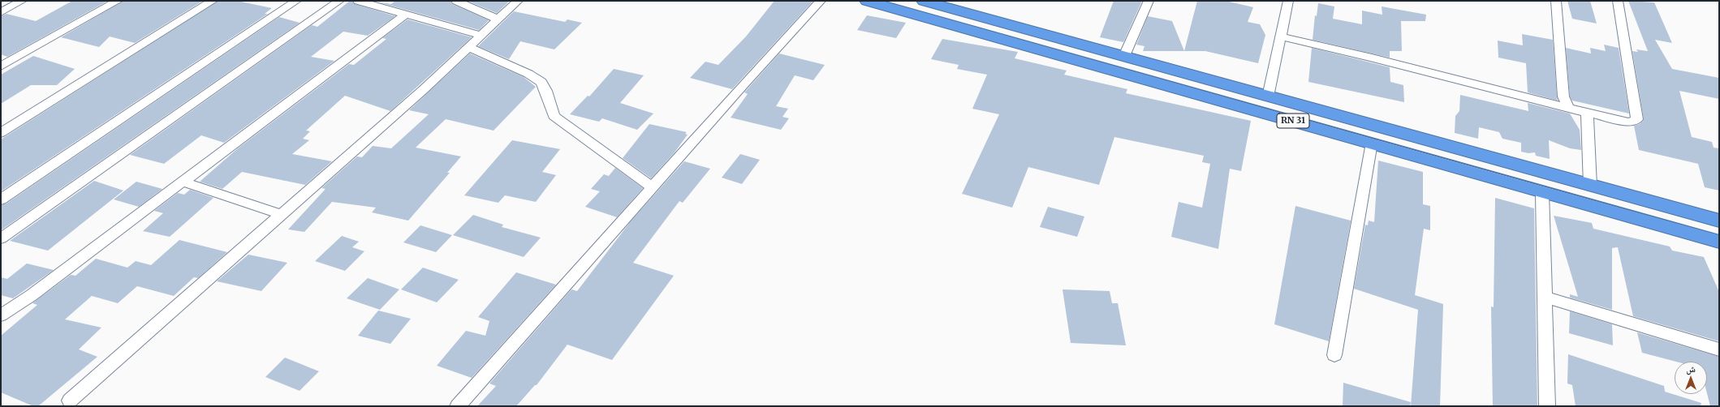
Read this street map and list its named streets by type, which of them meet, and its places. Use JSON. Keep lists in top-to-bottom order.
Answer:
{
  "streets": {
    "highway": ["RN 31"]
  },
  "north": "top"
}
